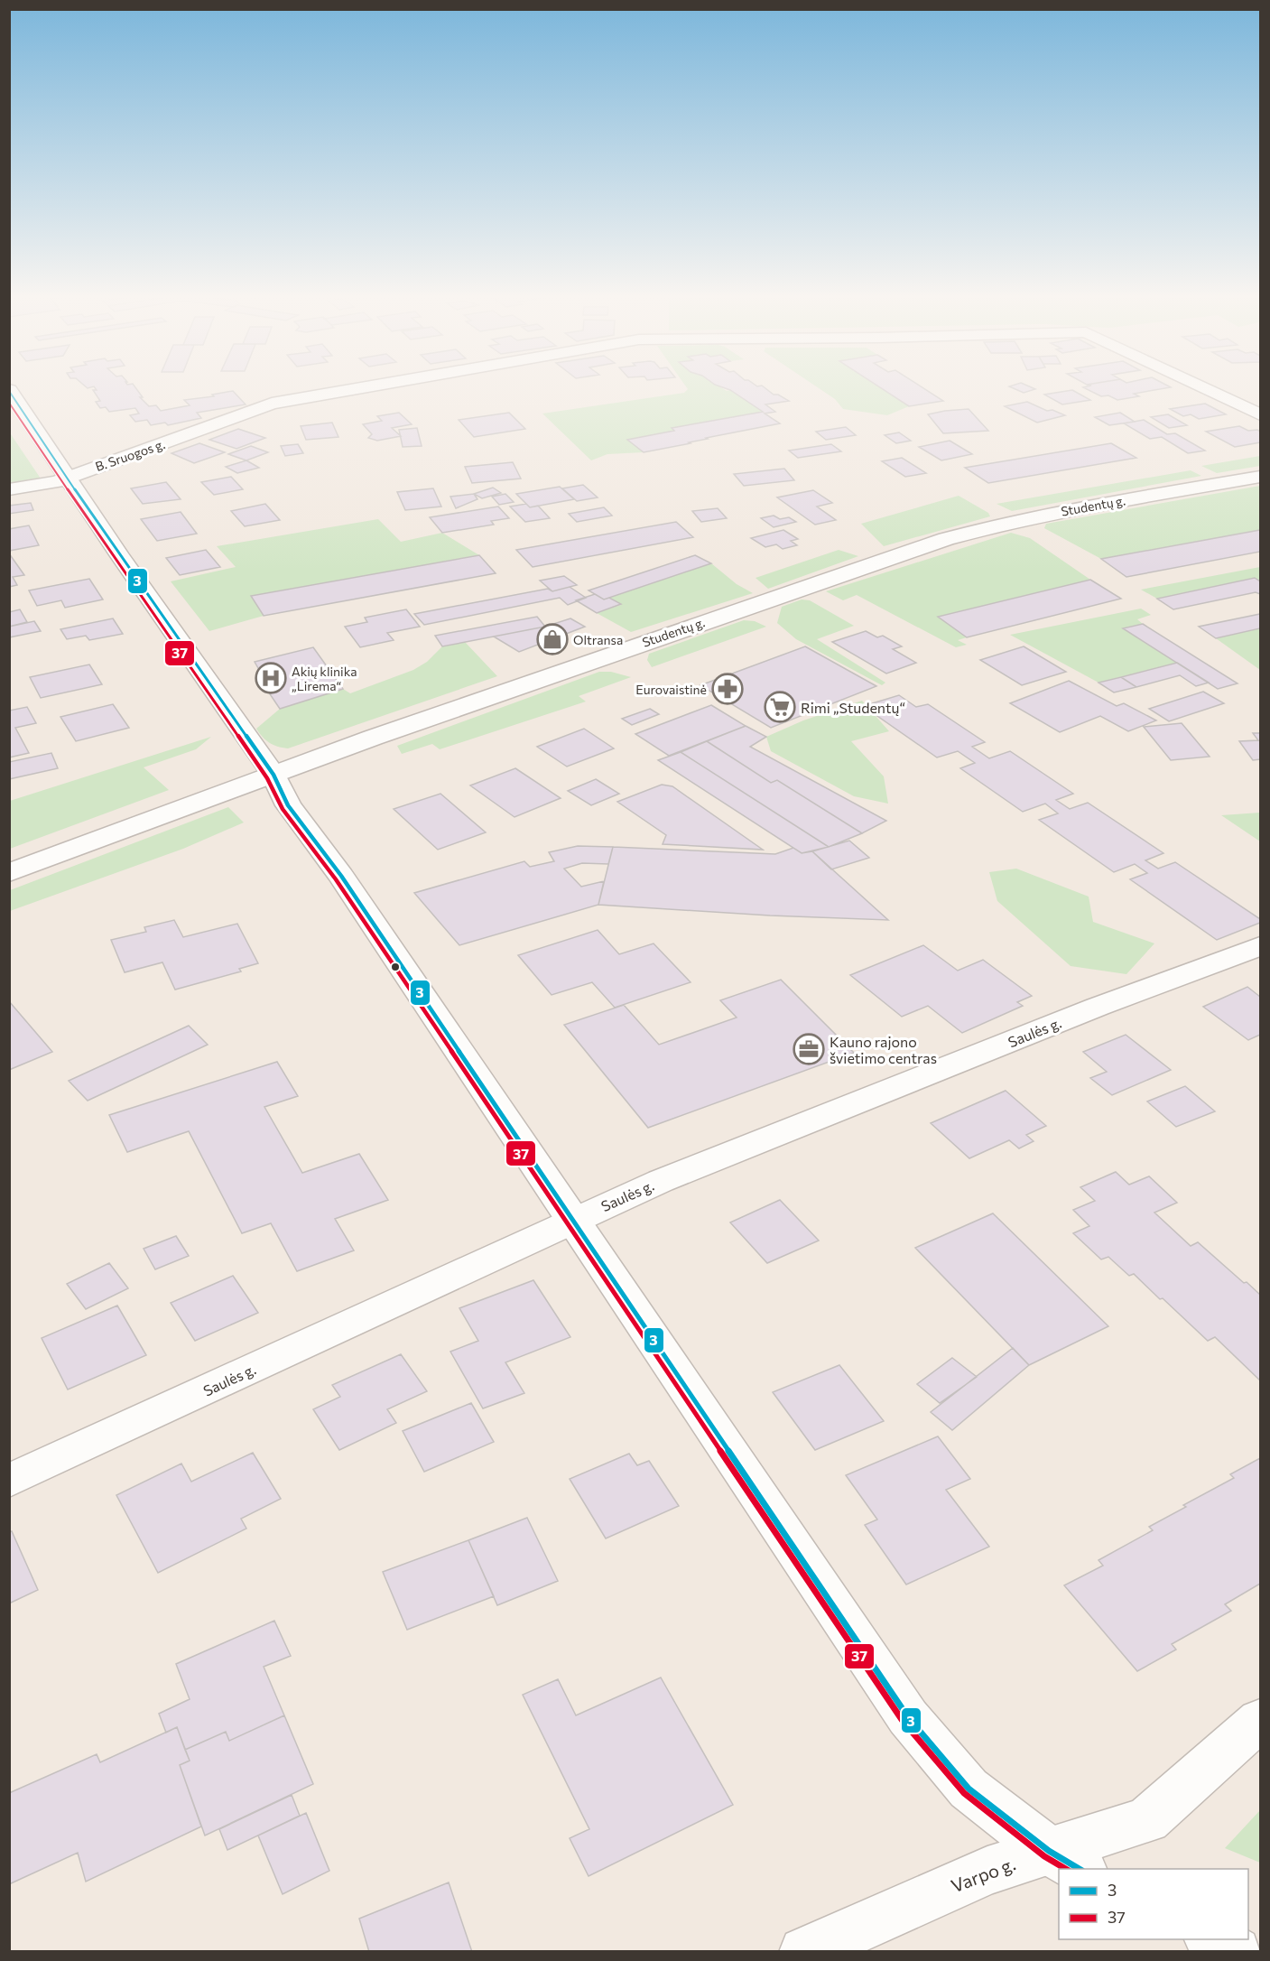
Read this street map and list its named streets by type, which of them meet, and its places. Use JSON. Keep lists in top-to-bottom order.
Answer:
{
  "streets": {
    "street": [
      "B. Sruogos g.",
      "Studentų g.",
      "Saulės g.",
      "Varpo g."
    ]
  },
  "places": {
    "shop": ["Oltransa"],
    "hospital": ["Akių klinika „Lirema“"],
    "pharmacy": ["Eurovaistinė"],
    "supermarket": ["Rimi „Studentų“"],
    "office": ["Kauno rajono švietimo centras"]
  },
  "lines": ["transit line 3", "transit line 37"],
  "legend": ["3", "37"]
}
